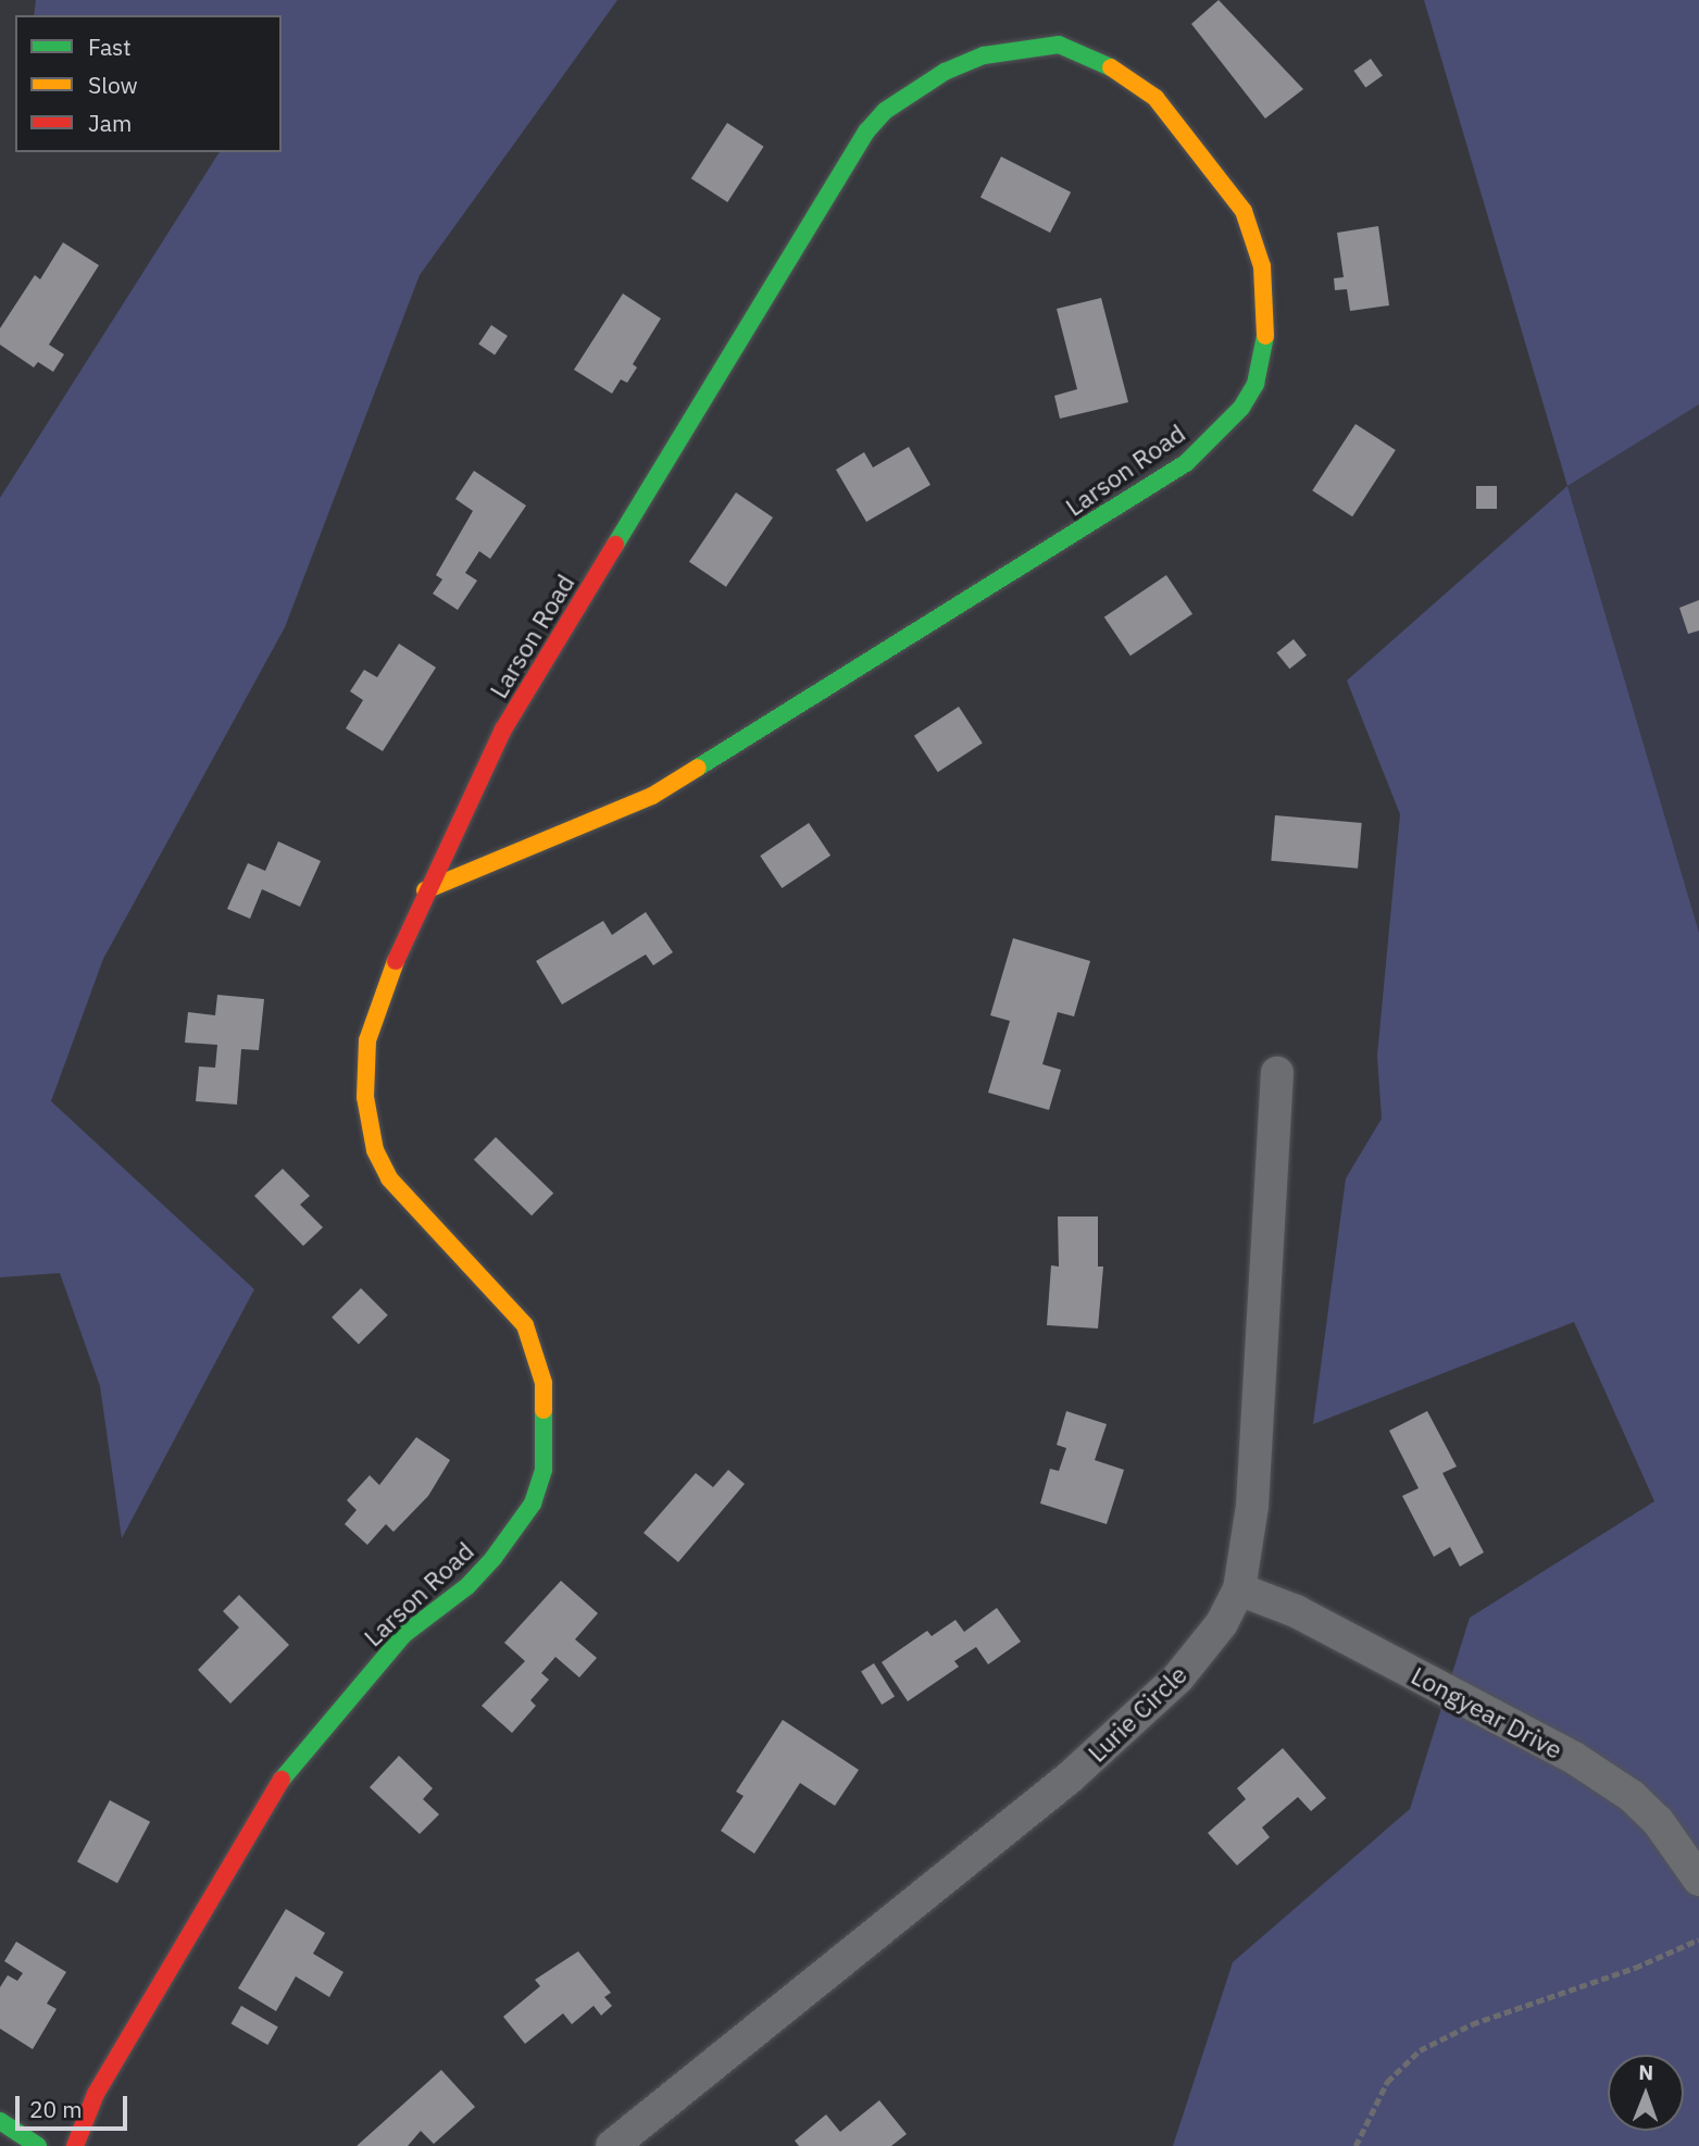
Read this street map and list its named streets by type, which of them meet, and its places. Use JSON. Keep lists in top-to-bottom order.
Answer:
{
  "streets": {
    "street": ["Larson Road", "Longyear Drive", "Lurie Circle"]
  },
  "crossings": [
    ["Longyear Drive", "Lurie Circle"]
  ],
  "legend": ["Fast", "Slow", "Jam"],
  "scale_bar": "20 m",
  "north": "top"
}
